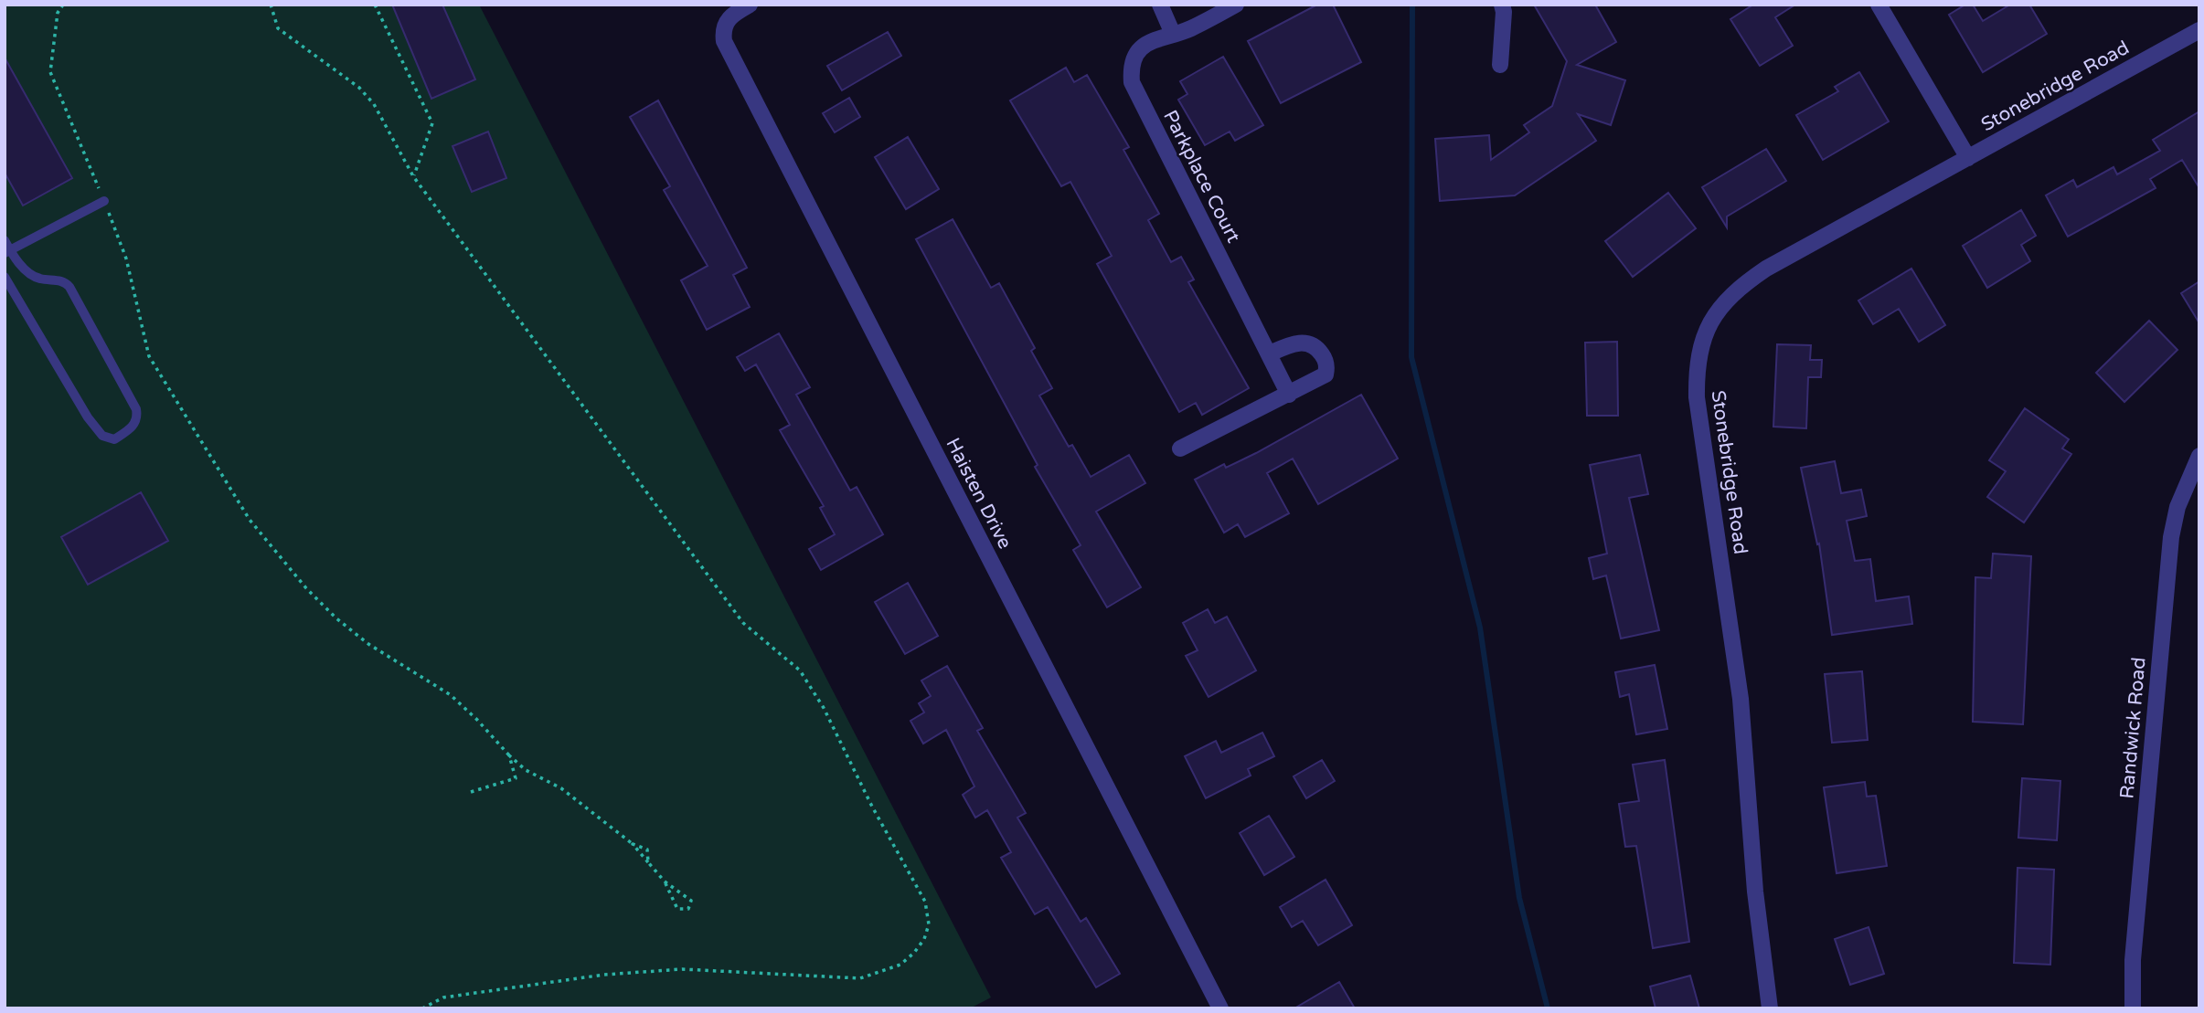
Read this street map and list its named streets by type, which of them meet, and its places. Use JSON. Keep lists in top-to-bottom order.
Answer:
{
  "streets": {
    "street": [
      "Stonebridge Road",
      "Parkplace Court",
      "Haisten Drive",
      "Randwick Road"
    ]
  }
}
